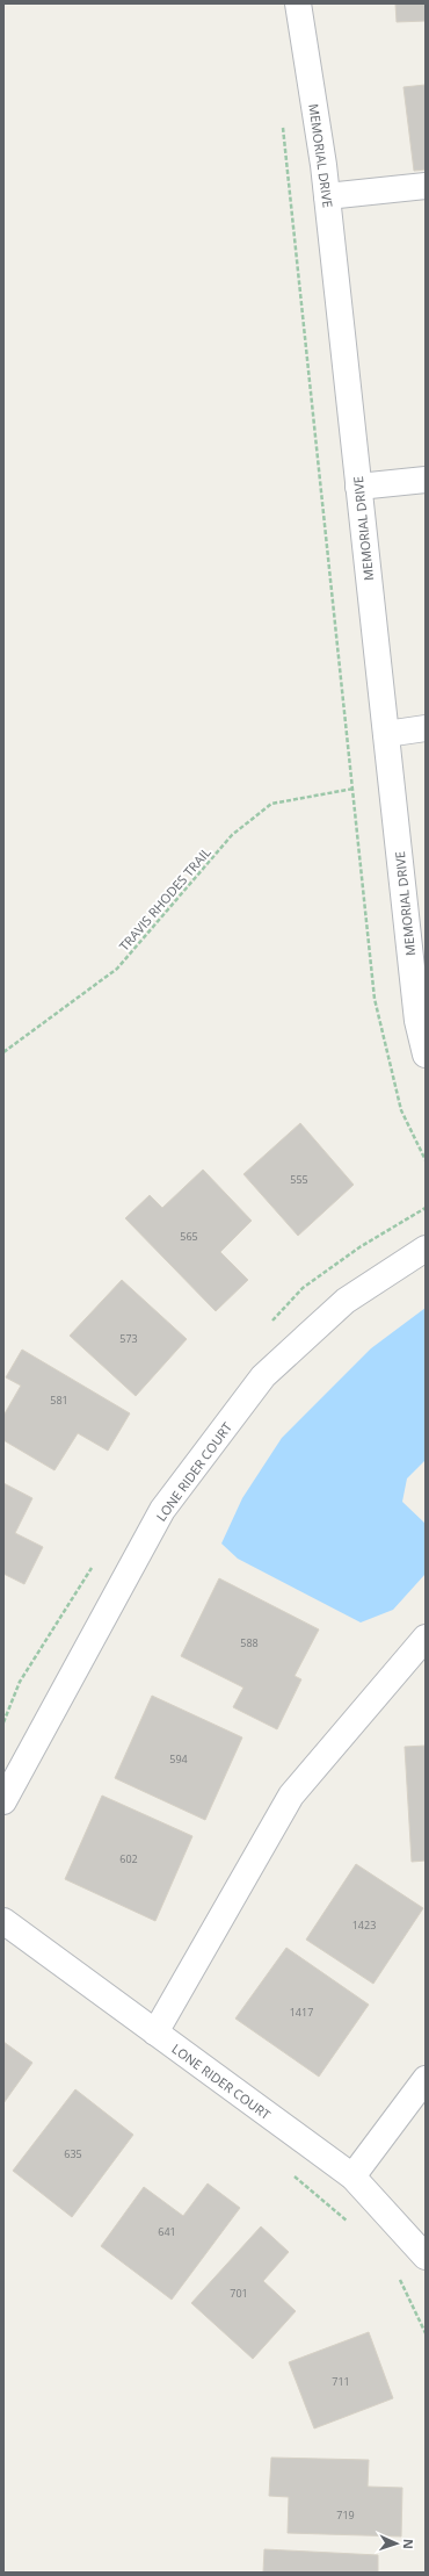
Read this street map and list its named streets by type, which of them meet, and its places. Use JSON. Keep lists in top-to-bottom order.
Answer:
{
  "streets": {
    "street": ["MEMORIAL DRIVE", "LONE RIDER COURT"],
    "path": ["TRAVIS RHODES TRAIL"]
  },
  "house_numbers": [
    "555",
    "565",
    "573",
    "581",
    "588",
    "594",
    "602",
    "1423",
    "1417",
    "635",
    "641",
    "701",
    "711",
    "719"
  ],
  "north": "right"
}
